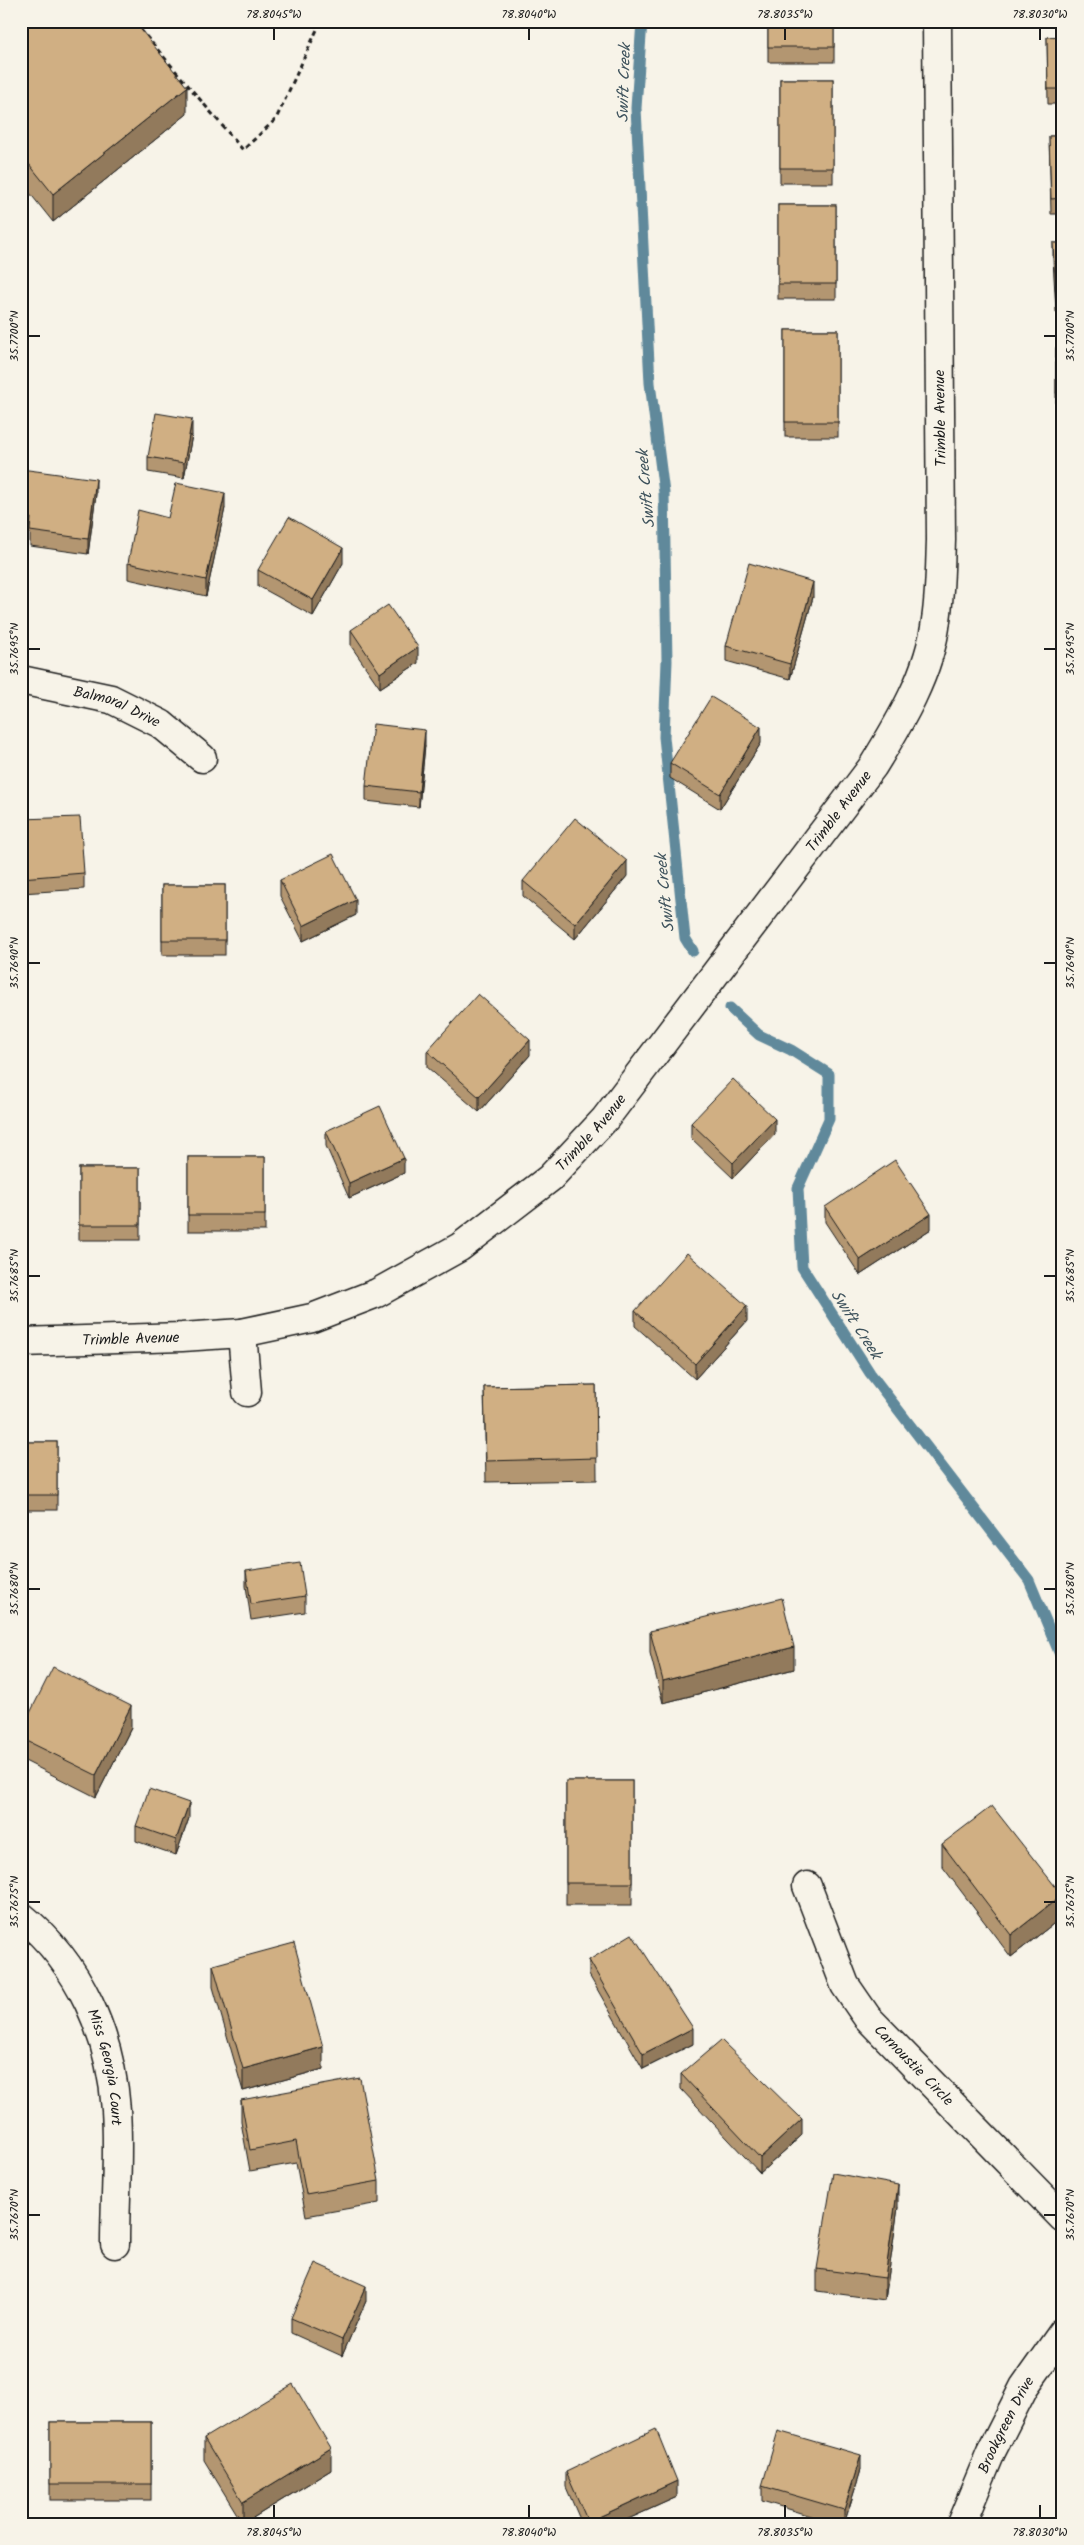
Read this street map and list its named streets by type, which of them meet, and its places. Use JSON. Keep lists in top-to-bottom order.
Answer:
{
  "streets": {
    "street": [
      "Trimble Avenue",
      "Balmoral Drive",
      "Carnoustie Circle",
      "Miss Georgia Court",
      "Brookgreen Drive"
    ]
  },
  "water": ["Swift Creek"],
  "coordinates": [
    "78.8045°W",
    "78.8040°W",
    "78.8035°W",
    "78.8030°W",
    "35.7700°N",
    "35.7695°N",
    "35.7690°N",
    "35.7685°N",
    "35.7680°N",
    "35.7675°N",
    "35.7670°N"
  ]
}
